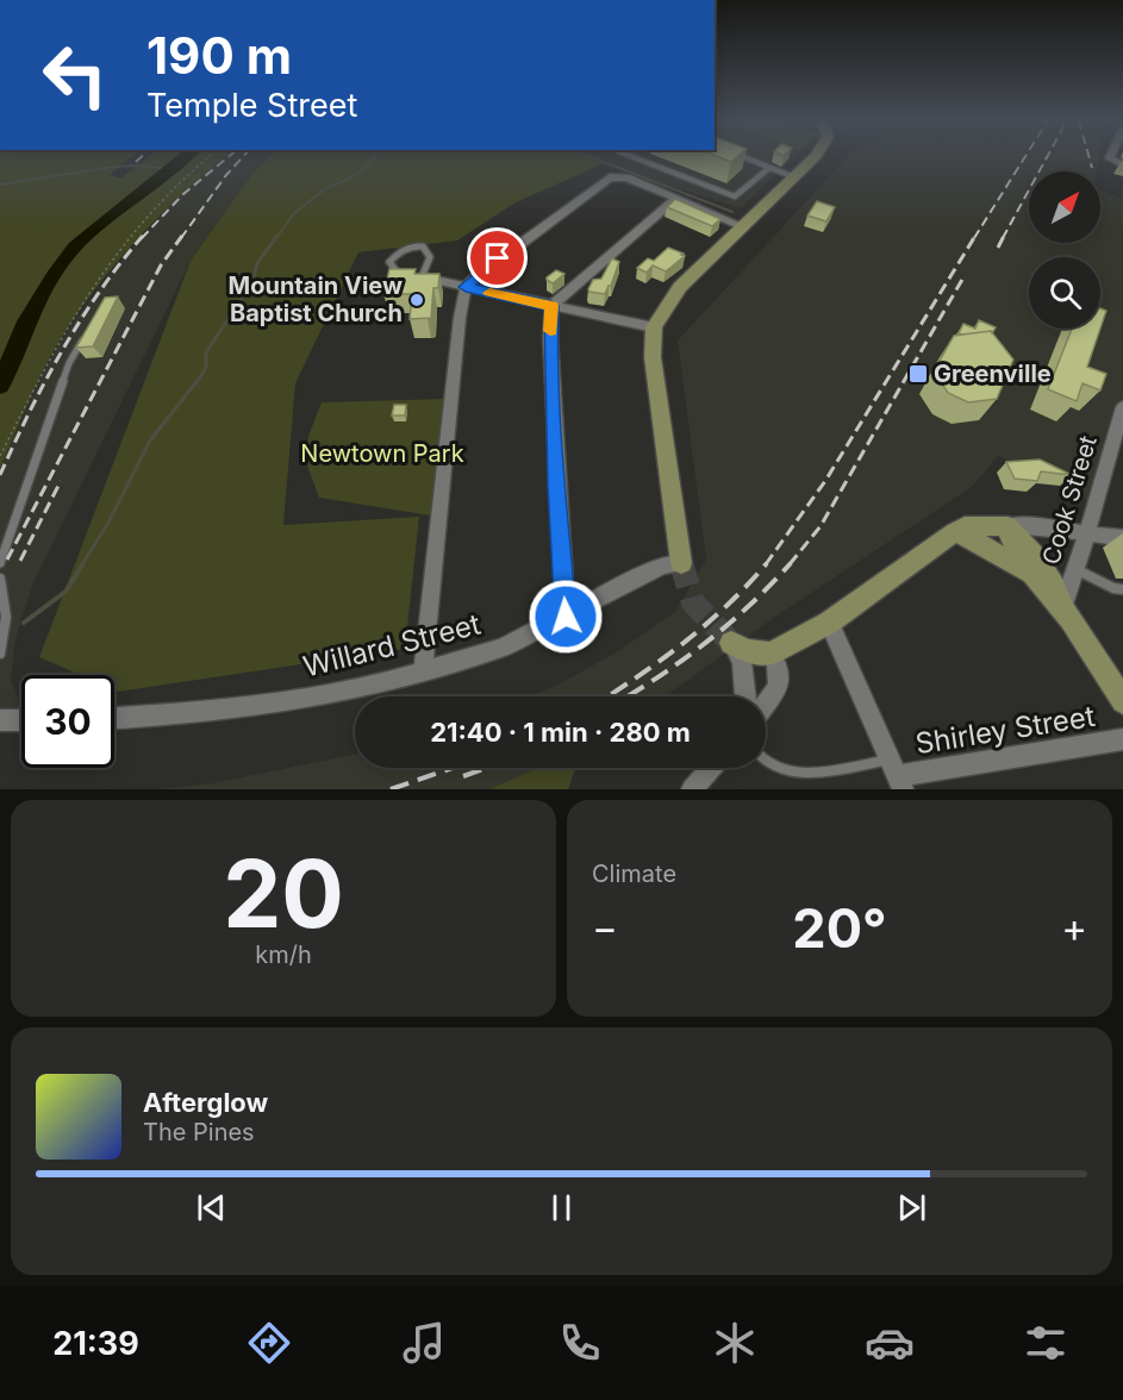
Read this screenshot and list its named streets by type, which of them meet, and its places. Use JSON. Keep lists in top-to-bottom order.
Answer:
{
  "streets": {
    "street": ["Cook Street", "Willard Street", "Shirley Street"]
  },
  "parks": ["Newtown Park"],
  "places": {
    "other": ["Mountain View Baptist Church"],
    "transit": ["Greenville"]
  },
  "north": "top right",
  "page": {
    "turn": ["190 m", "Temple Street"],
    "limit": "30",
    "trip": "21:40 · 1 min · 280 m",
    "tile": [
      ["20", "km/h"],
      "Climate"
    ],
    "heat": ["−", "20°", "+"],
    "song": ["Afterglow", "The Pines"],
    "tabs": "21:39"
  }
}
